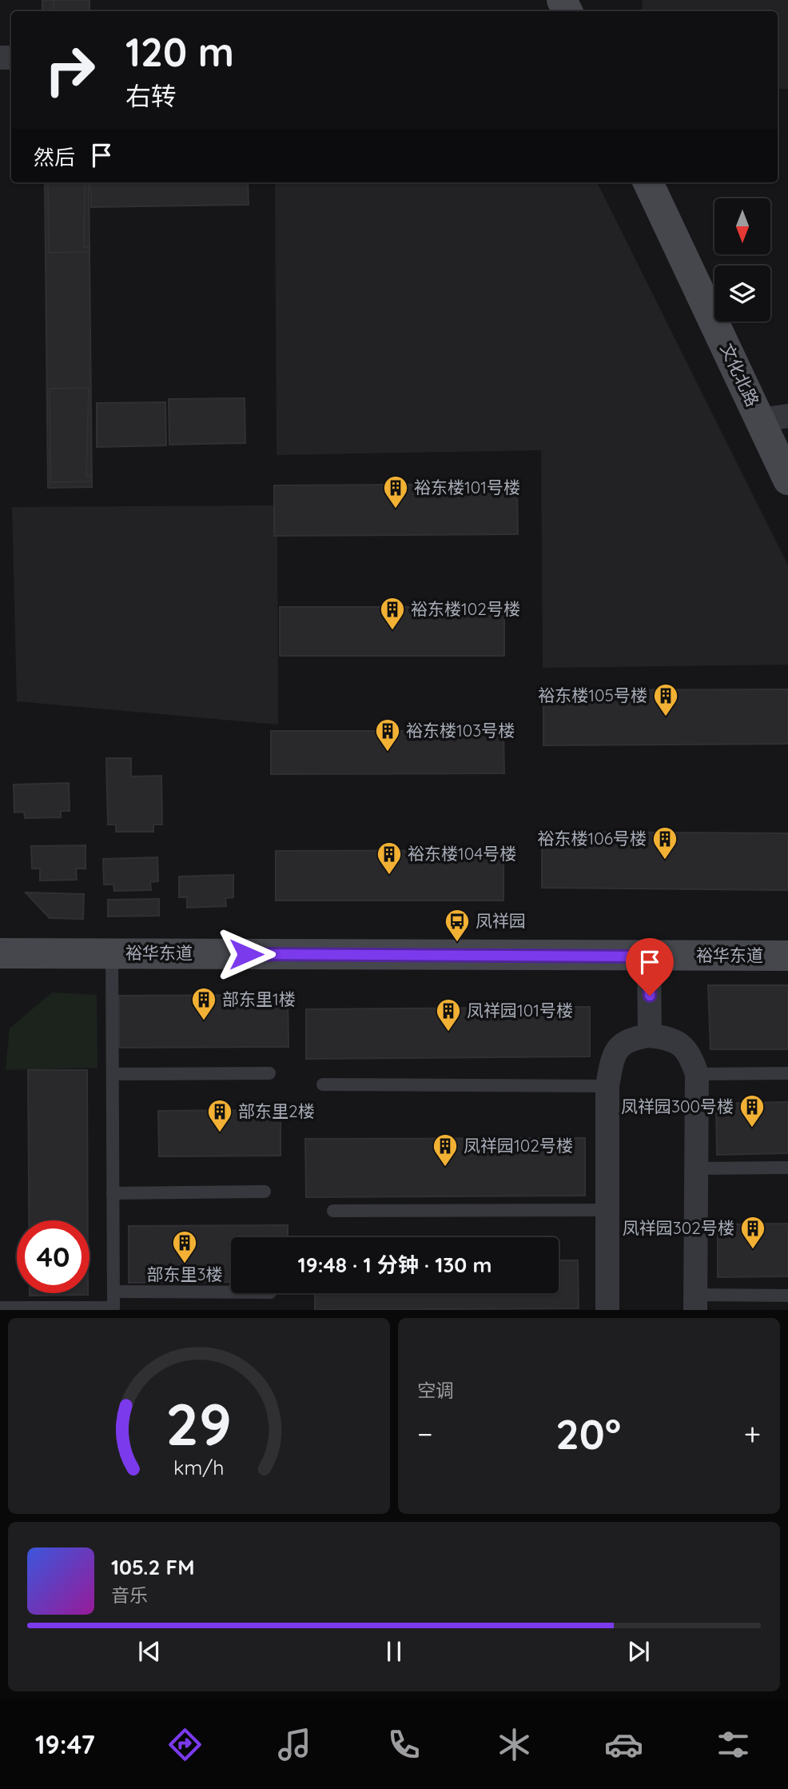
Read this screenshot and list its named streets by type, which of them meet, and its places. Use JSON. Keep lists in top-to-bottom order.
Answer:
{
  "streets": {
    "street": ["文化北路", "裕华东道"]
  },
  "places": {
    "building": [
      "裕东楼101号楼",
      "裕东楼102号楼",
      "裕东楼105号楼",
      "裕东楼103号楼",
      "裕东楼106号楼",
      "裕东楼104号楼",
      "部东里1楼",
      "凤祥园101号楼",
      "凤祥园300号楼",
      "部东里2楼",
      "凤祥园102号楼",
      "凤祥园302号楼",
      "部东里3楼"
    ],
    "bus stop": ["凤祥园"]
  },
  "north": "bottom",
  "page": {
    "turn": ["120 m", "右转"],
    "then": "然后",
    "limit": "40",
    "trip": "19:48 · 1 分钟 · 130 m",
    "tile": "空调",
    "heat": ["−", "20°", "+"],
    "song": ["105.2 FM", "音乐"],
    "tabs": "19:47",
    "gauge": ["29", "km/h"]
  }
}
